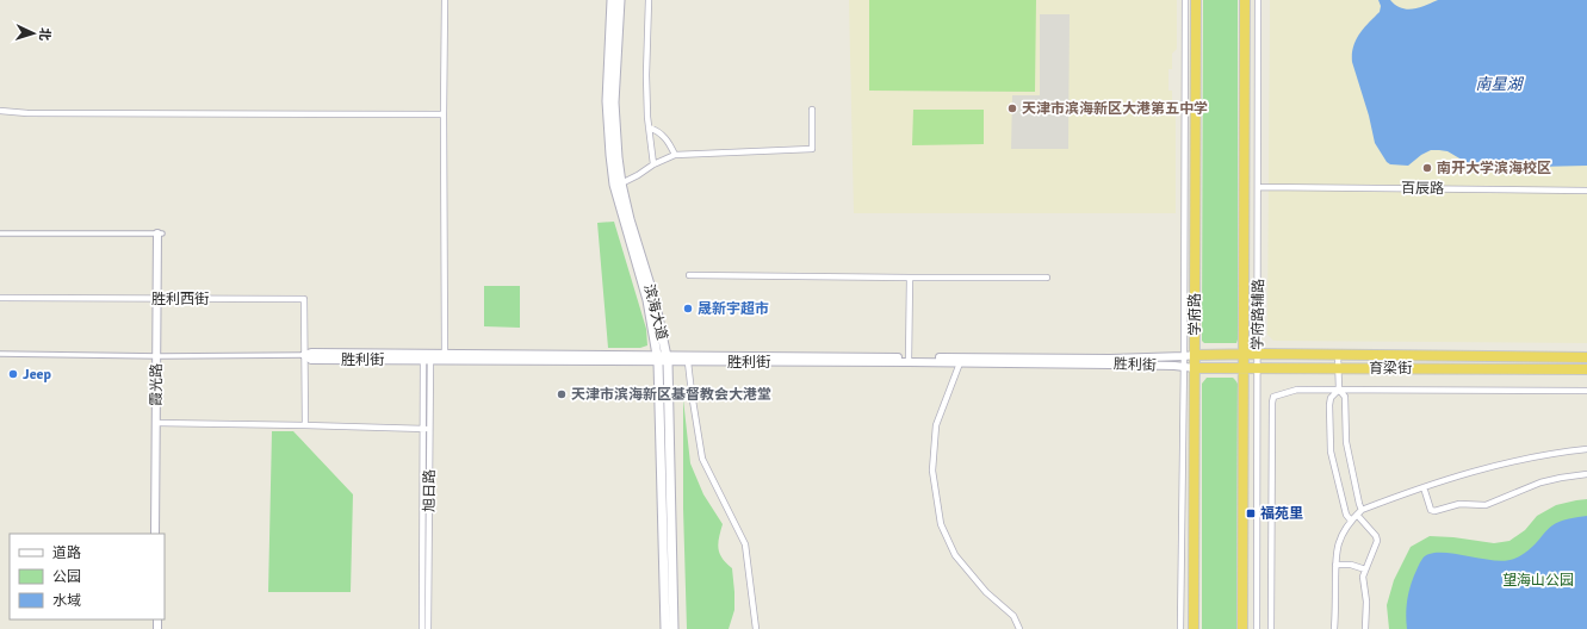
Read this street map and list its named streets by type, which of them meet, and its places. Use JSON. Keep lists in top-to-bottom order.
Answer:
{
  "streets": {
    "highway": ["学府路", "育梁街"],
    "main road": ["滨海大道"],
    "street": [
      "百辰路",
      "胜利西街",
      "学府路辅路",
      "胜利街",
      "霞光路",
      "旭日路"
    ]
  },
  "crossings": [
    ["百辰路", "学府路辅路"],
    ["胜利西街", "胜利街"],
    ["胜利西街", "霞光路"],
    ["滨海大道", "胜利街"],
    ["学府路", "胜利街"],
    ["学府路", "育梁街"],
    ["学府路辅路", "育梁街"],
    ["胜利街", "育梁街"],
    ["胜利街", "霞光路"],
    ["胜利街", "旭日路"]
  ],
  "water": ["南星湖"],
  "parks": ["望海山公园"],
  "places": {
    "other": [
      "天津市滨海新区大港第五中学",
      "南开大学滨海校区",
      "晟新宇超市",
      "Jeep",
      "天津市滨海新区基督教会大港堂"
    ],
    "transit": ["福苑里"]
  },
  "legend": ["道路", "公园", "水域"],
  "north": "right"
}
